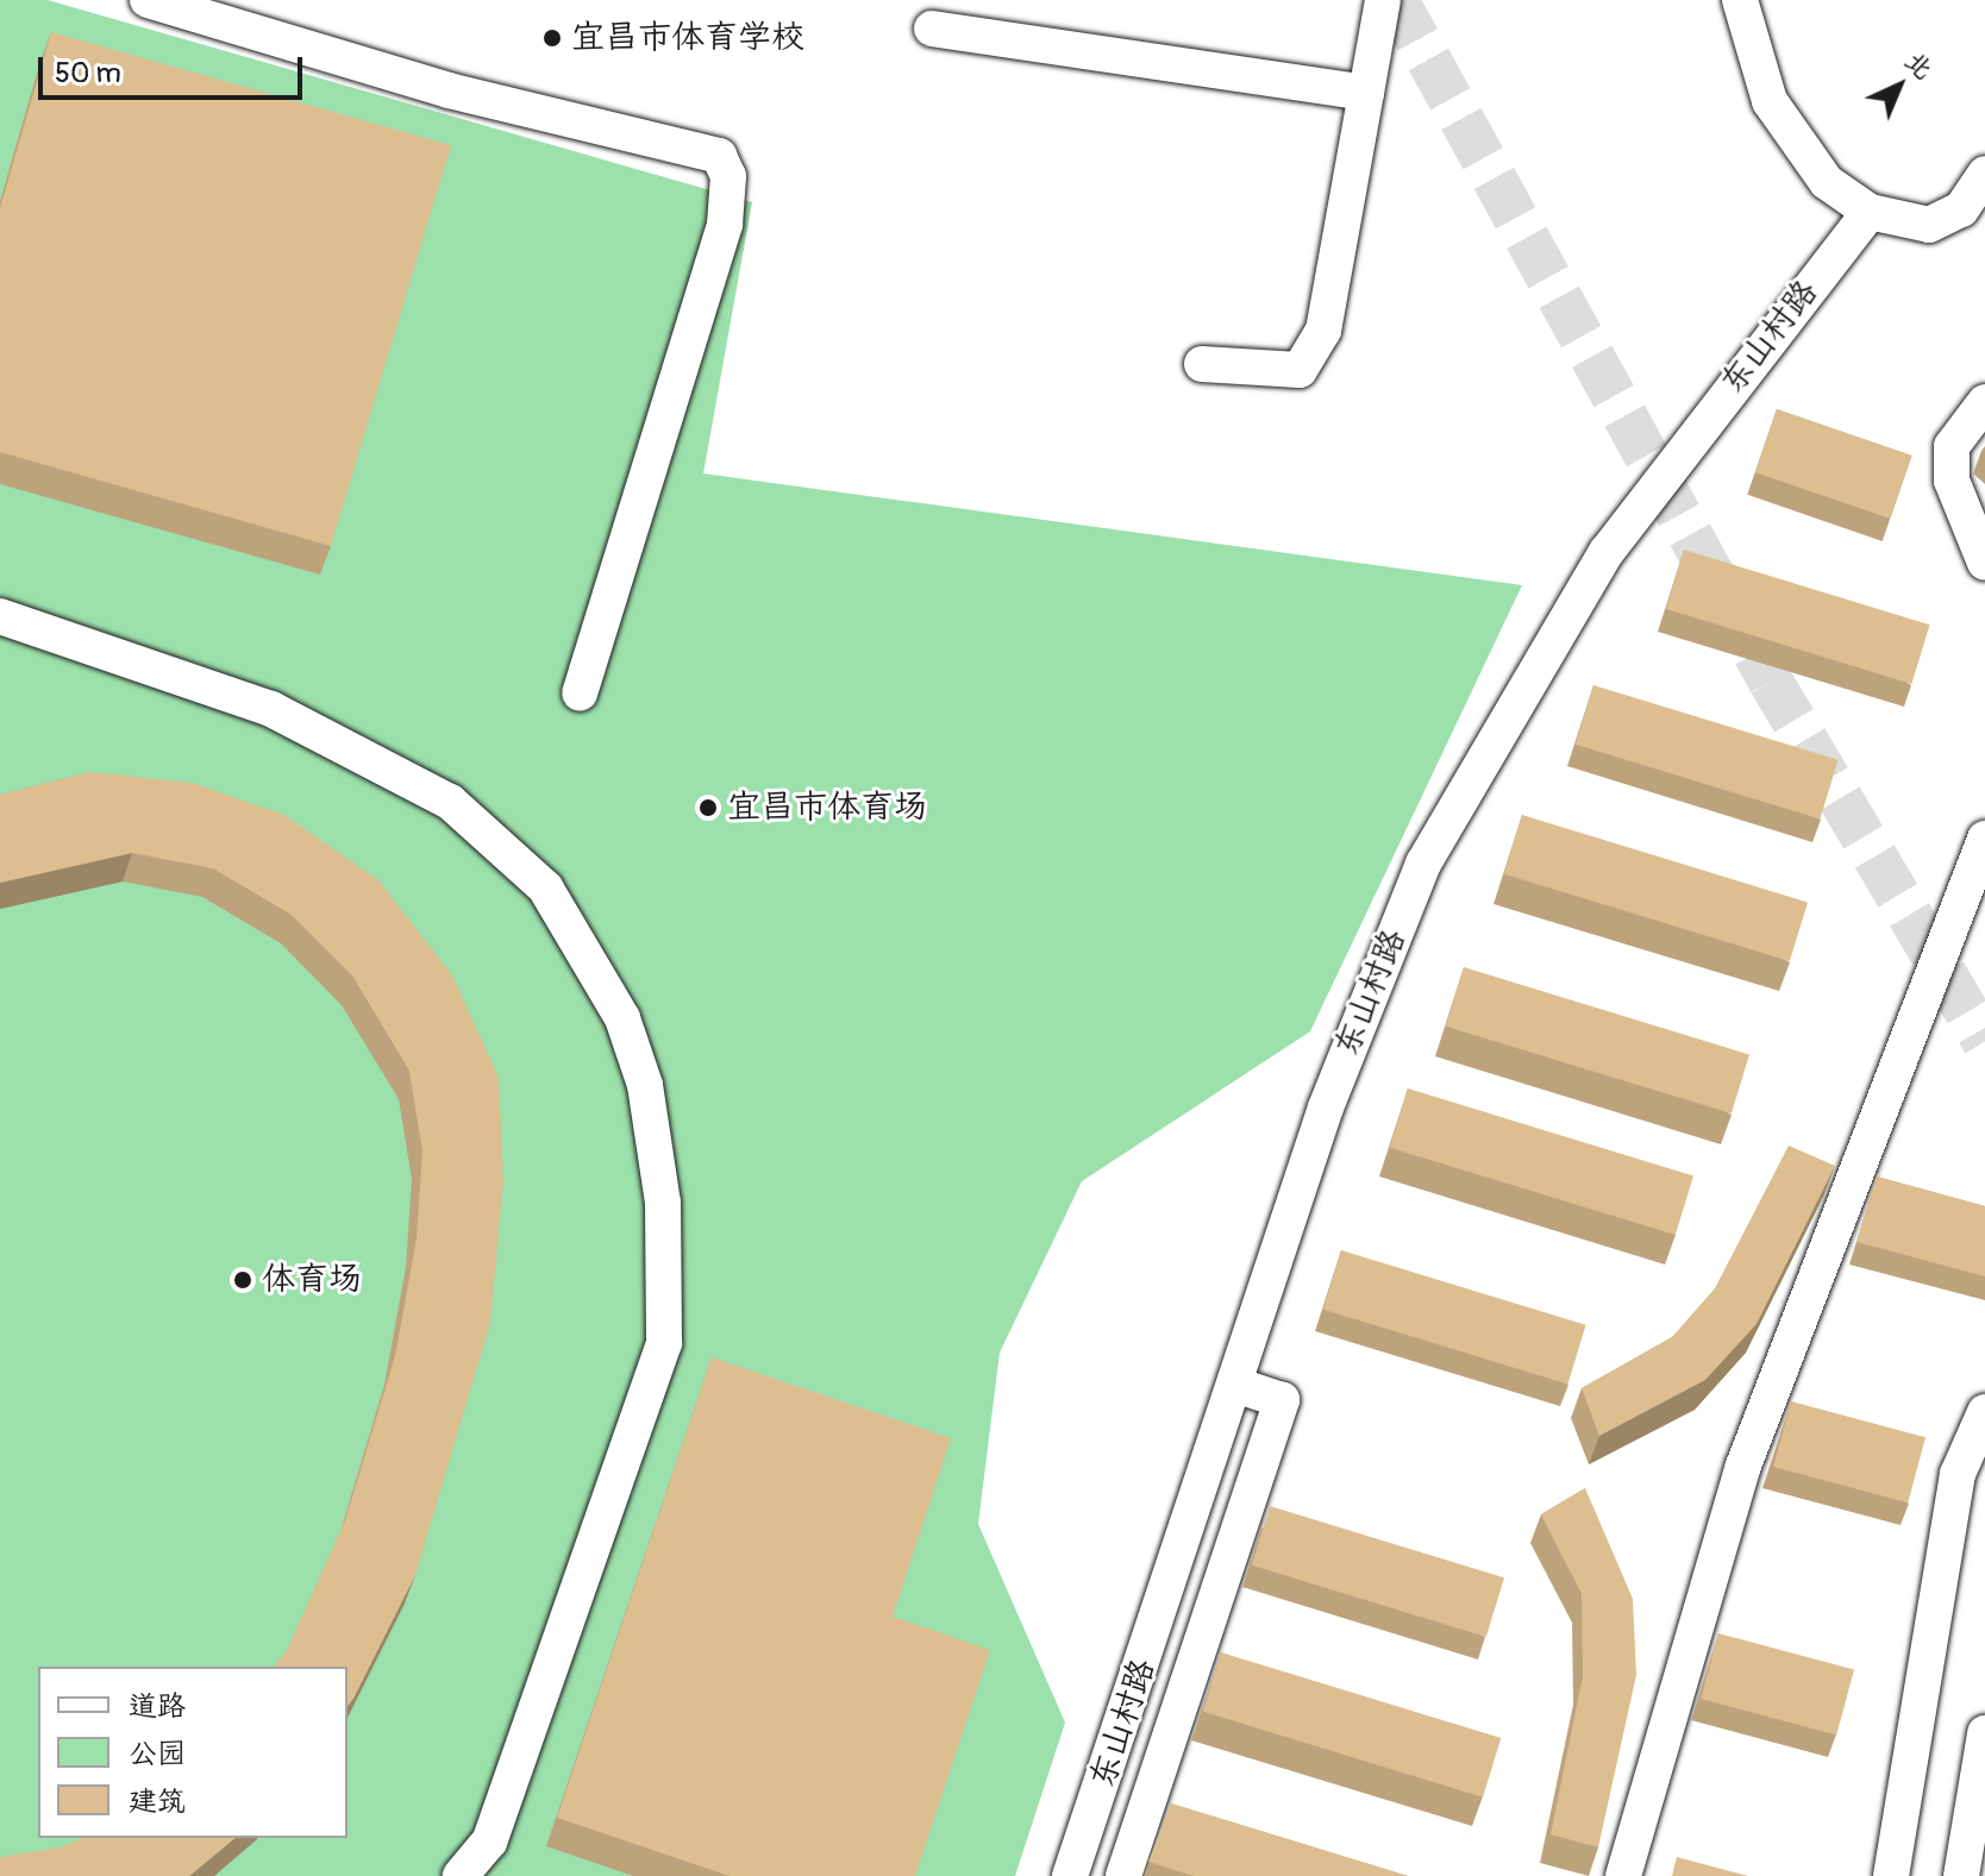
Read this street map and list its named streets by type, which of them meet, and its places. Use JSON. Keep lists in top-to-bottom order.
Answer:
{
  "streets": {
    "street": ["东山村路"]
  },
  "places": ["宜昌市体育学校", "宜昌市体育场", "体育场"],
  "legend": ["道路", "公园", "建筑"],
  "scale_bar": "50 m",
  "north": "top right"
}
